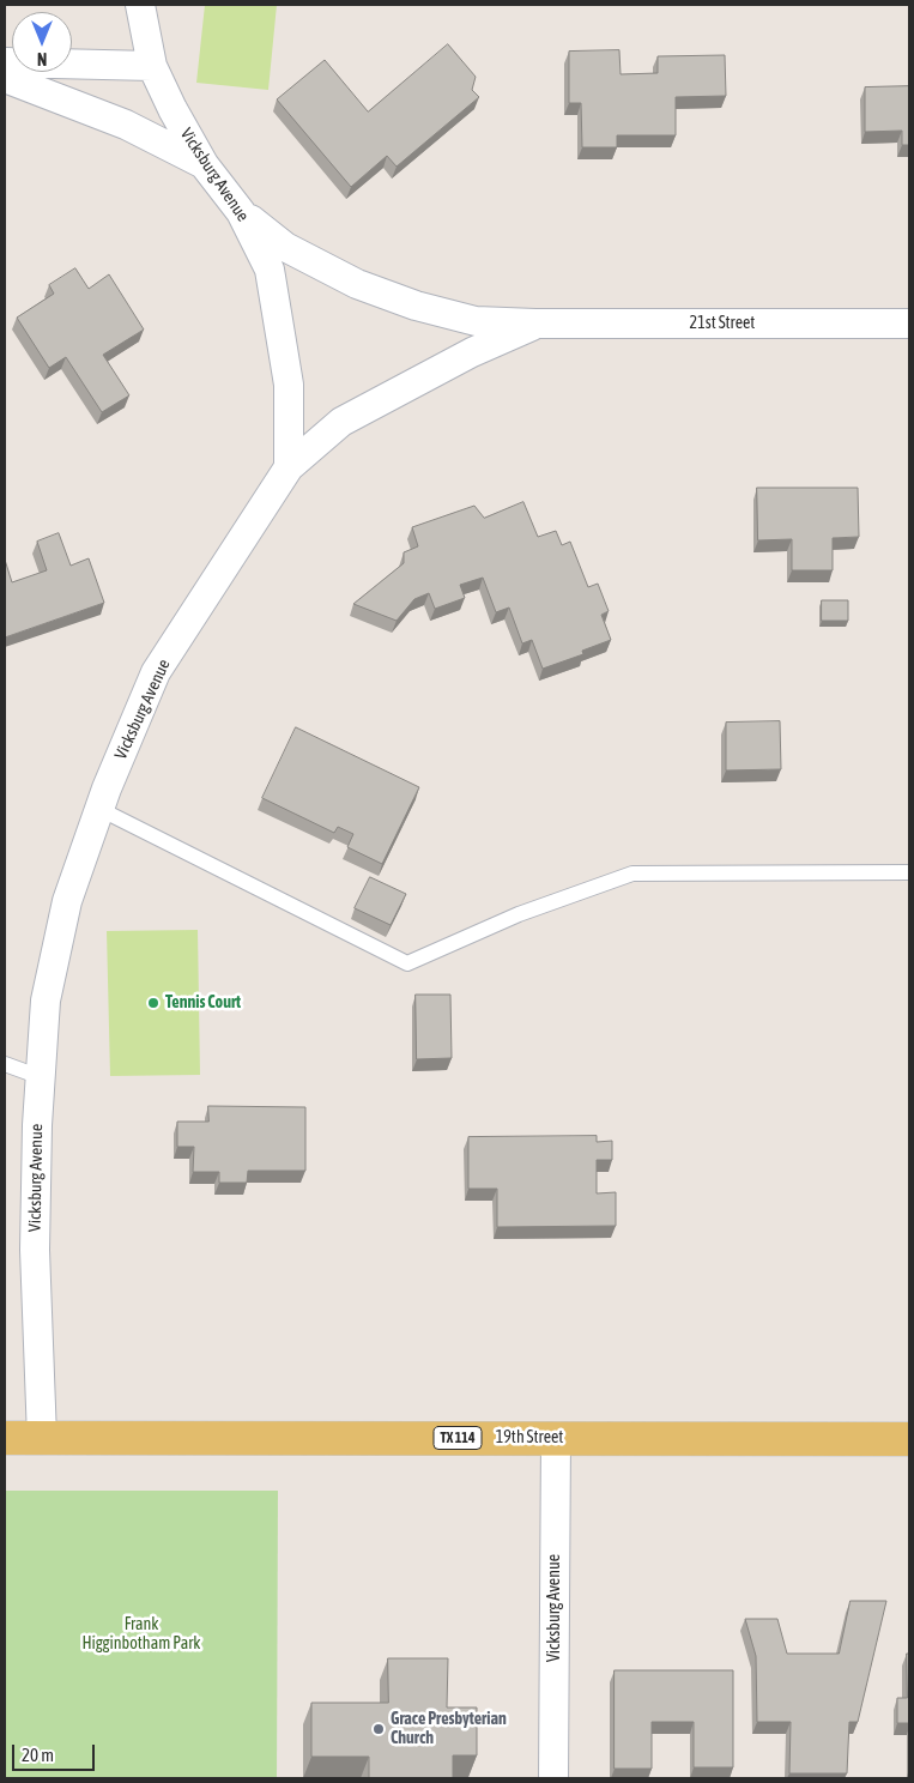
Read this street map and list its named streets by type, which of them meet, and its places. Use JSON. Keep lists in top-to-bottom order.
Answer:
{
  "streets": {
    "main road": ["TX 114", "19th Street"],
    "street": ["Vicksburg Avenue", "21st Street"]
  },
  "crossings": [
    ["Vicksburg Avenue", "21st Street"],
    ["Vicksburg Avenue", "19th Street"]
  ],
  "parks": ["Frank Higginbotham Park"],
  "places": ["Tennis Court", "Grace Presbyterian Church"],
  "scale_bar": "20 m",
  "north": "bottom"
}
